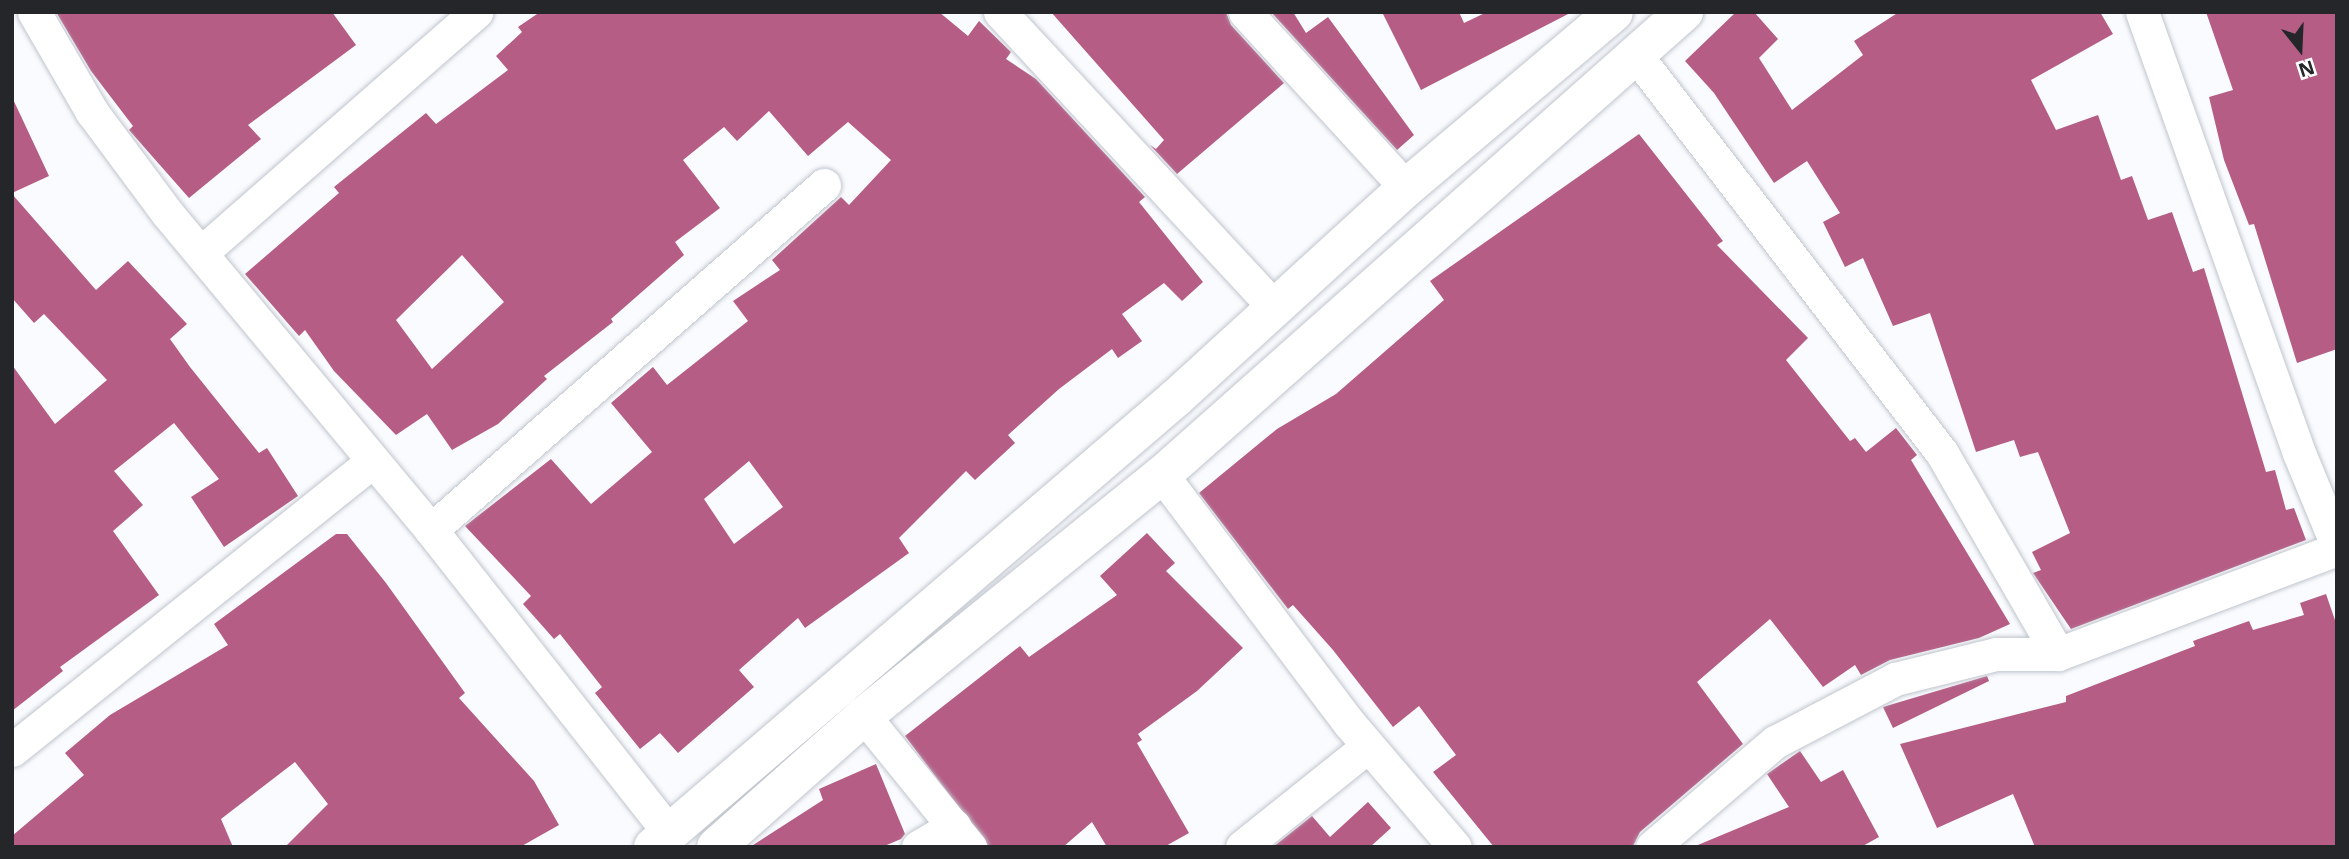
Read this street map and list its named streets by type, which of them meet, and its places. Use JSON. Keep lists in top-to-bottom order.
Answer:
{
  "north": "bottom"
}
